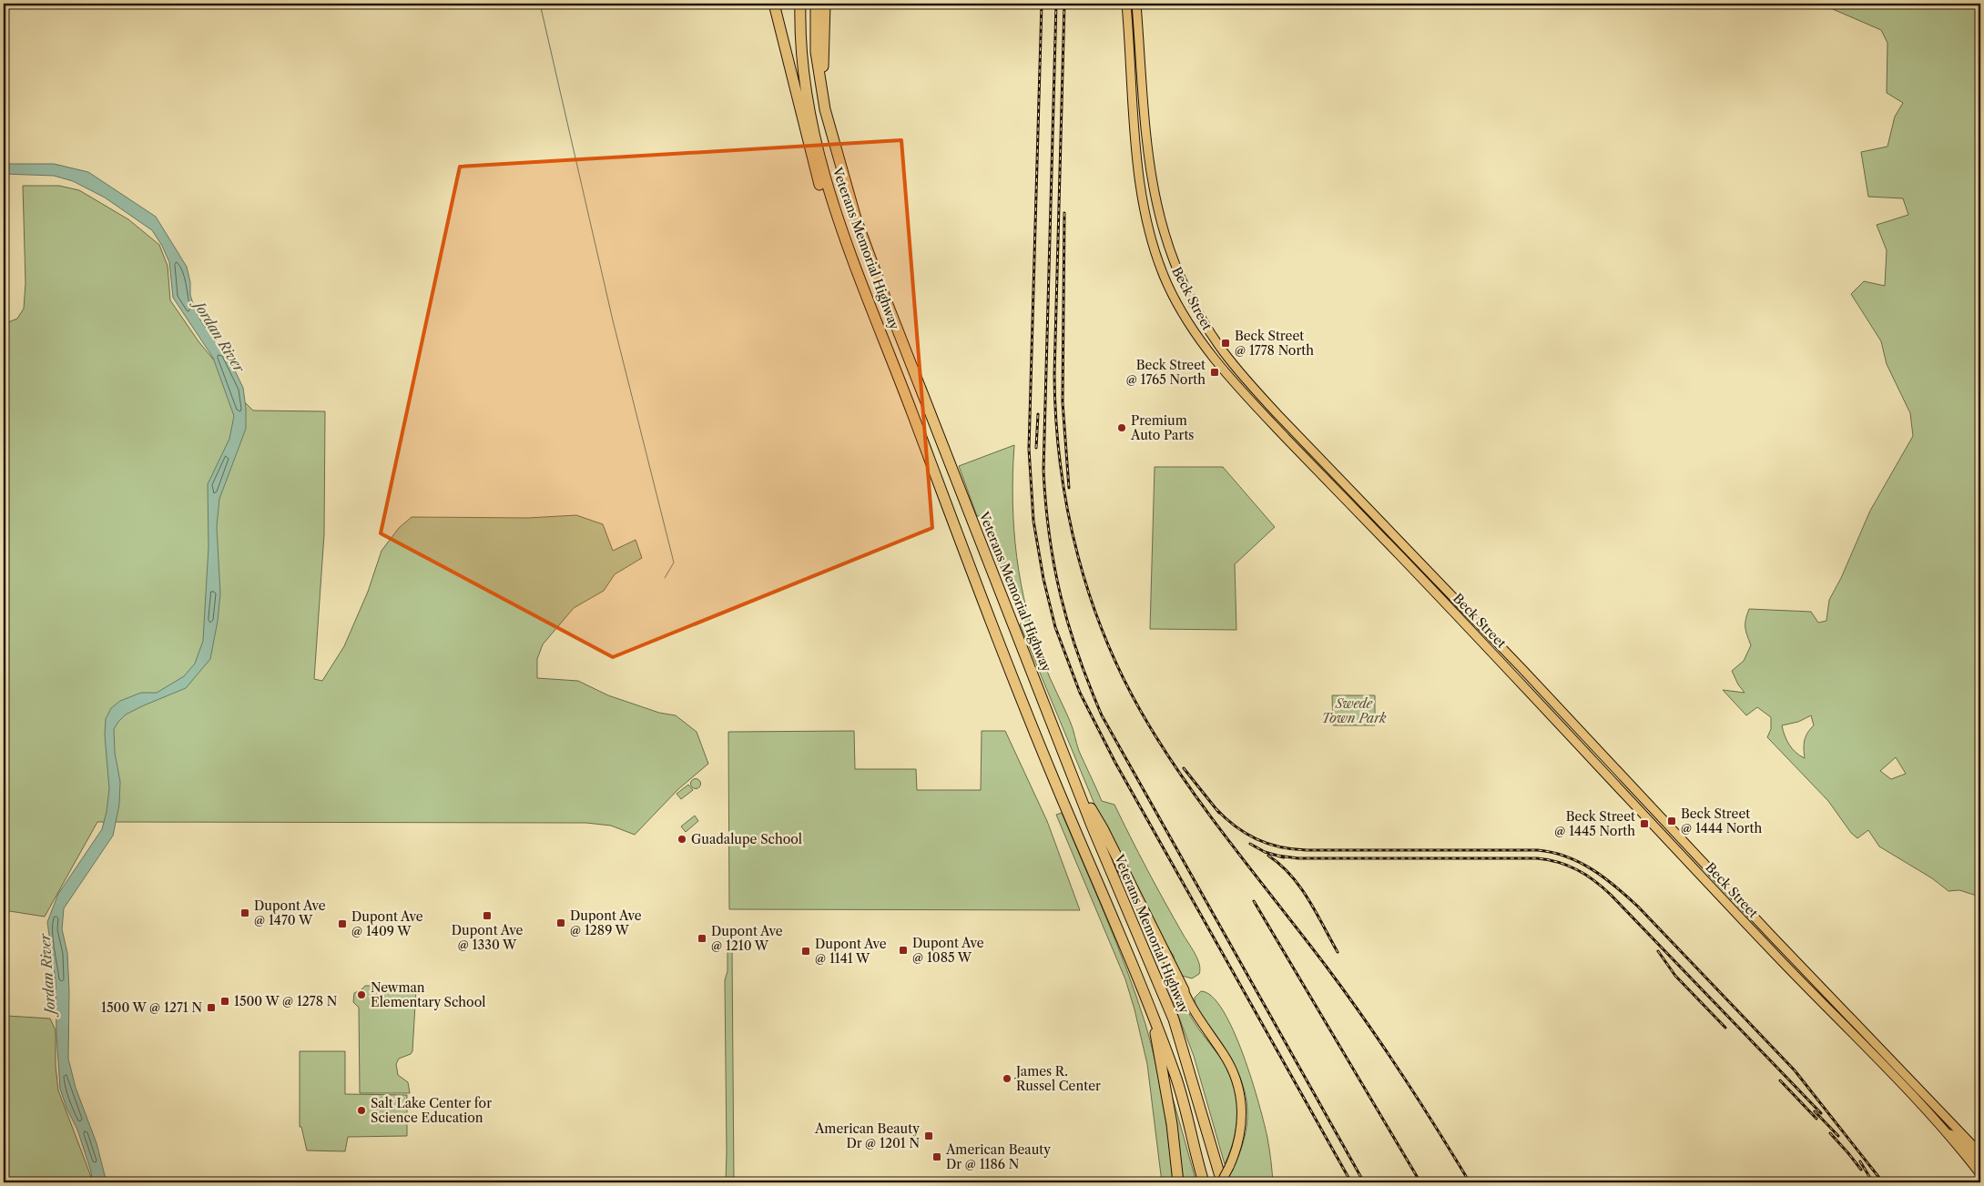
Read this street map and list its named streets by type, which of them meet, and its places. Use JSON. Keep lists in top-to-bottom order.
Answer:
{
  "streets": {
    "highway": ["Veterans Memorial Highway"],
    "main road": ["Beck Street"]
  },
  "water": ["Jordan River"],
  "parks": ["Swede Town Park"],
  "places": {
    "transit": [
      "Beck Street @ 1778 North",
      "Beck Street @ 1765 North",
      "Beck Street @ 1444 North",
      "Beck Street @ 1445 North",
      "Dupont Ave @ 1470 W",
      "Dupont Ave @ 1330 W",
      "Dupont Ave @ 1289 W",
      "Dupont Ave @ 1409 W",
      "Dupont Ave @ 1210 W",
      "Dupont Ave @ 1085 W",
      "Dupont Ave @ 1141 W",
      "1500 W @ 1278 N",
      "1500 W @ 1271 N",
      "American Beauty Dr @ 1201 N",
      "American Beauty Dr @ 1186 N"
    ],
    "other": [
      "Premium Auto Parts",
      "Guadalupe School",
      "Newman Elementary School",
      "James R. Russel Center",
      "Salt Lake Center for Science Education"
    ]
  }
}
